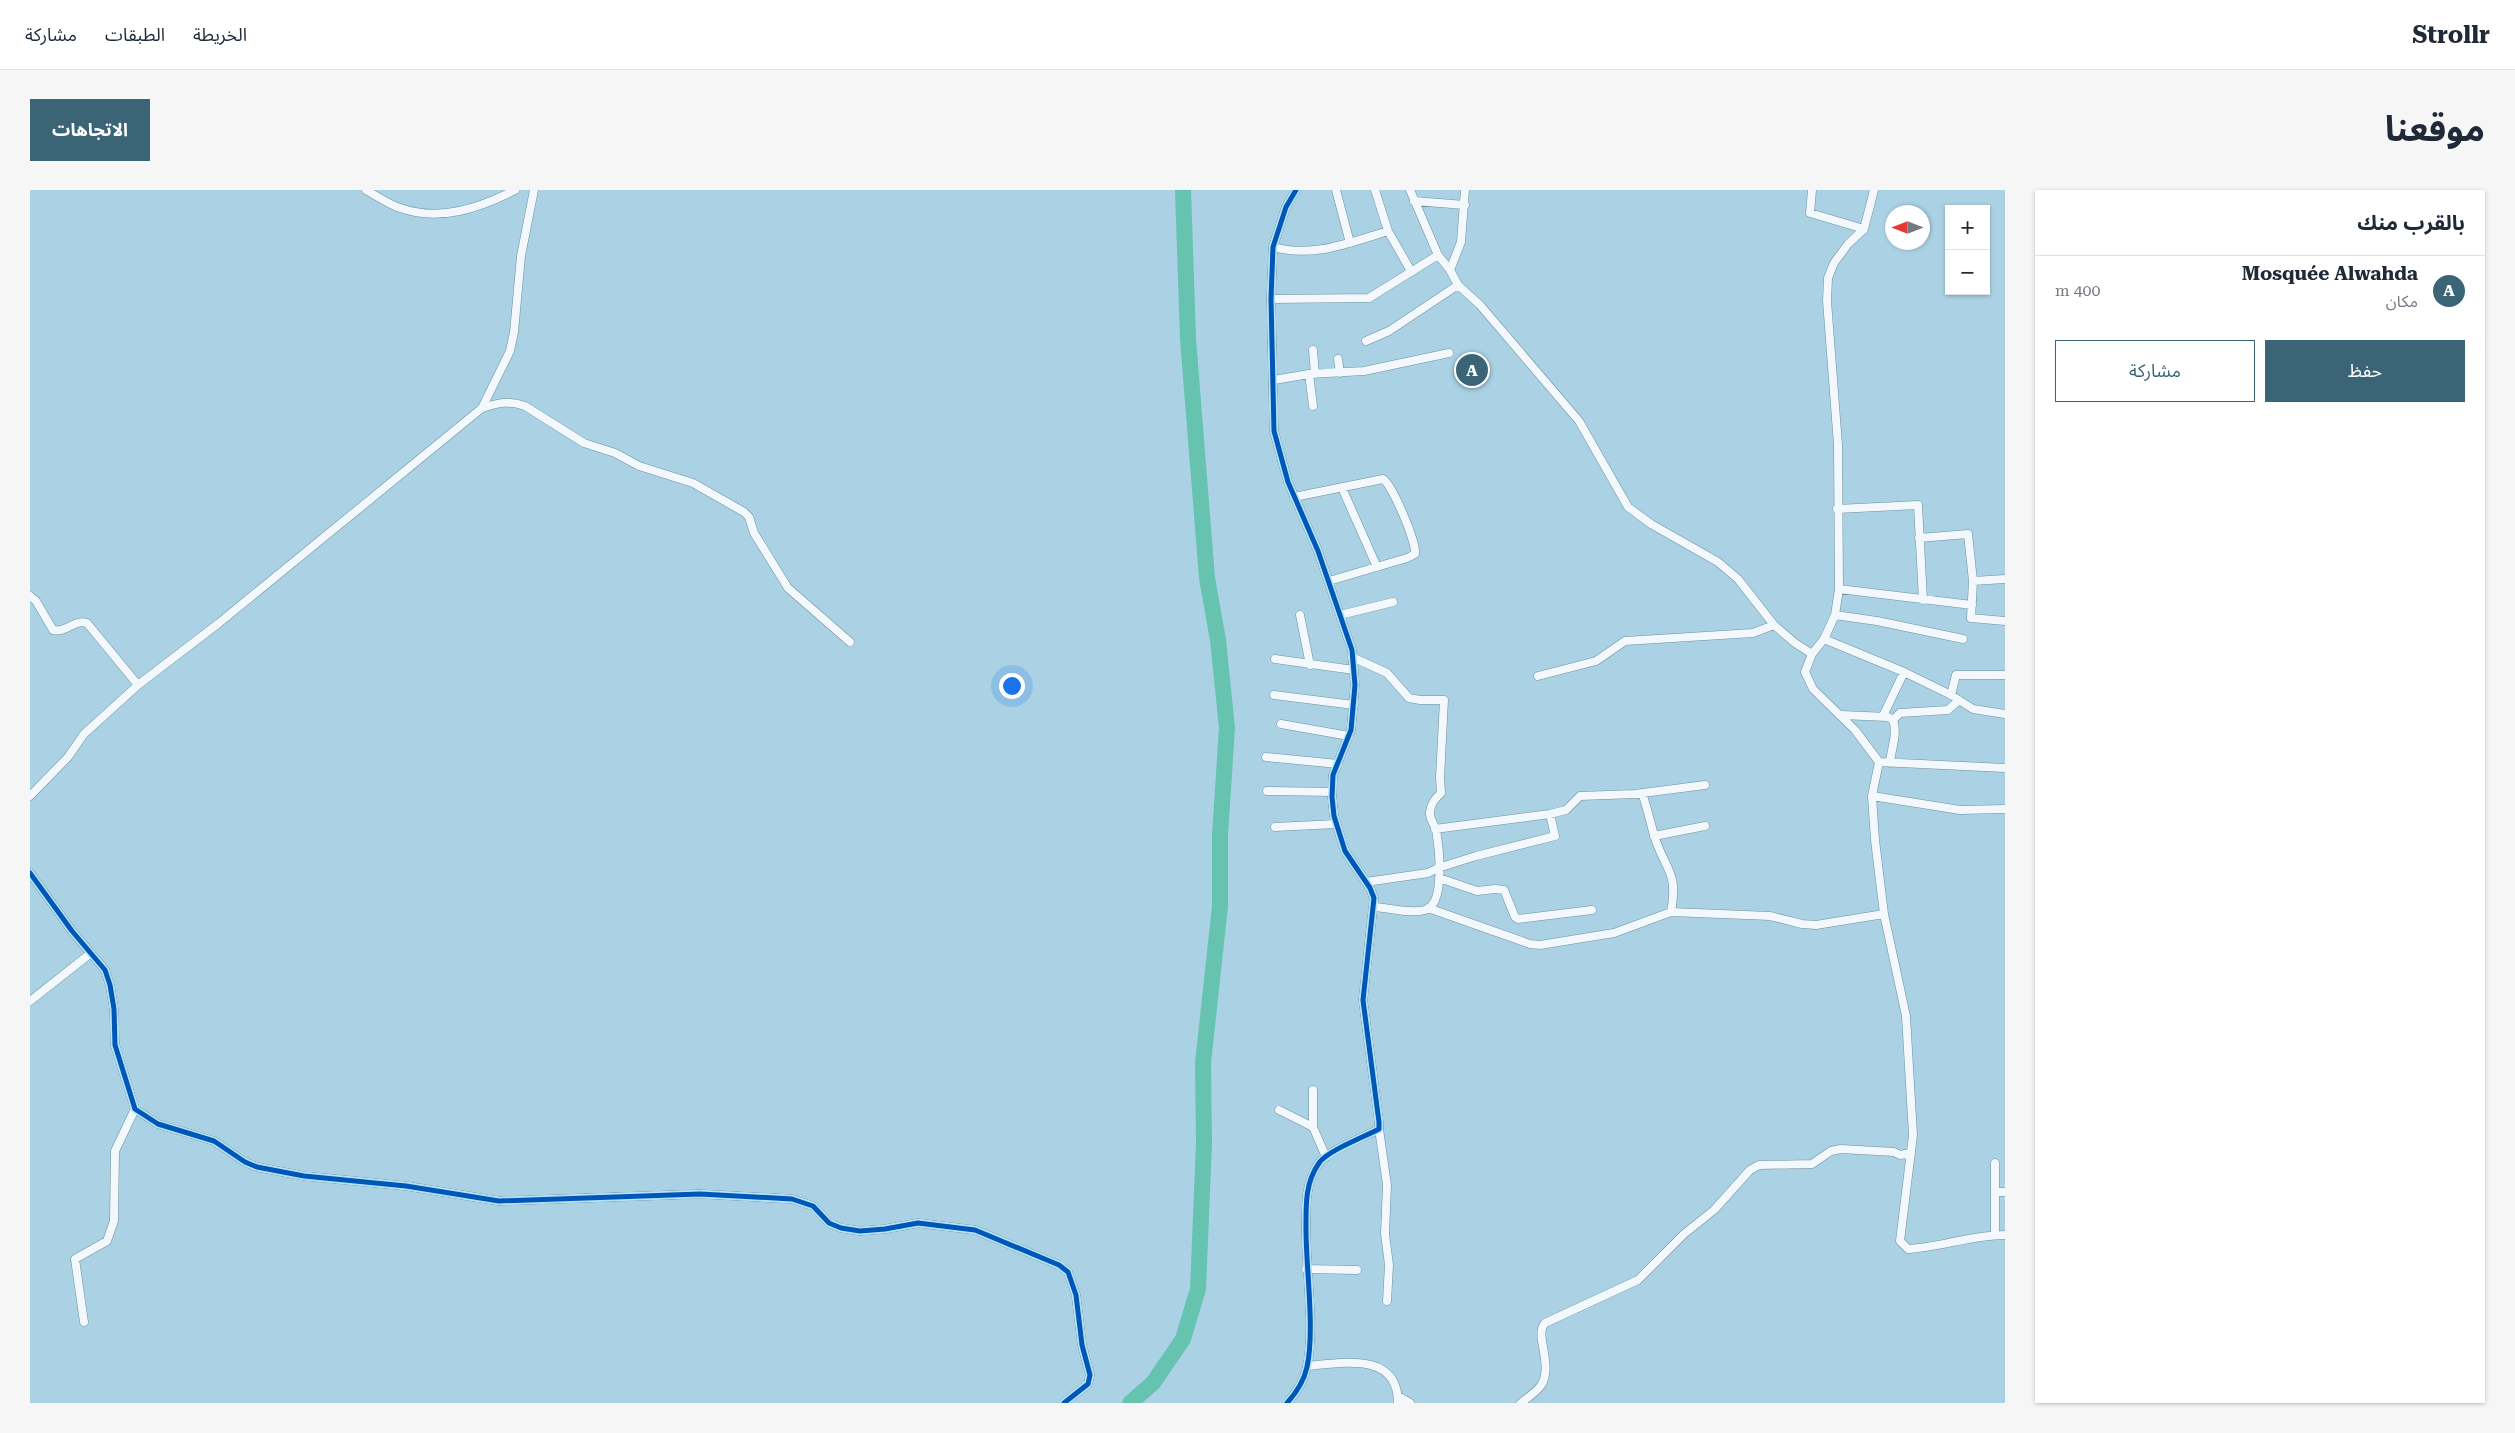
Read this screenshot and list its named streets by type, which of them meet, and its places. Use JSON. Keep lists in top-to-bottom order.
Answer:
{
  "north": "left",
  "page": {
    "header": "Strollr",
    "nav": ["الخريطة", "الطبقات", "مشاركة"],
    "title": "موقعنا",
    "buttons": [
      "الاتجاهات",
      ["حفظ", "مشاركة"]
    ],
    "heading": "بالقرب منك",
    "map_buttons": ["+", "−"],
    "list": [
      {
        "mark": "A",
        "name": "Mosquée Alwahda",
        "note": "مكان",
        "value": "400 m"
      }
    ],
    "pins": "A"
  }
}
